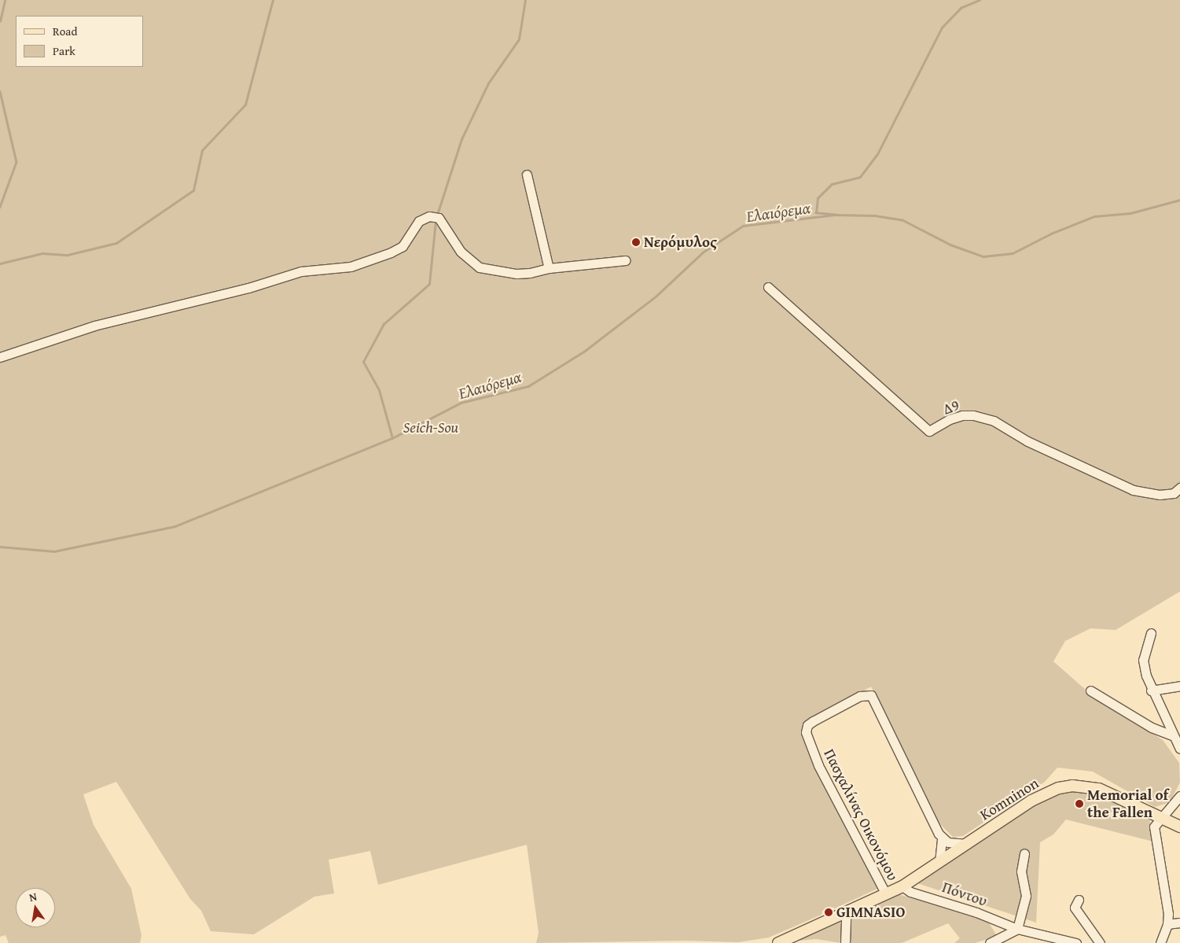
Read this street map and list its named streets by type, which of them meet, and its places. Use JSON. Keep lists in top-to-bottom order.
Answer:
{
  "streets": {
    "main road": ["Komninon"],
    "street": ["Δ9", "Πασχαλίνας Οικονόμου", "Πόντου"]
  },
  "crossings": [
    ["Komninon", "Πασχαλίνας Οικονόμου"],
    ["Komninon", "Πόντου"]
  ],
  "water": ["Ελαιόρεμα"],
  "parks": ["Seich-Sou"],
  "places": ["Νερόμυλος", "Memorial of the Fallen", "GIMNASIO"],
  "legend": ["Road", "Park"],
  "north": "top"
}
